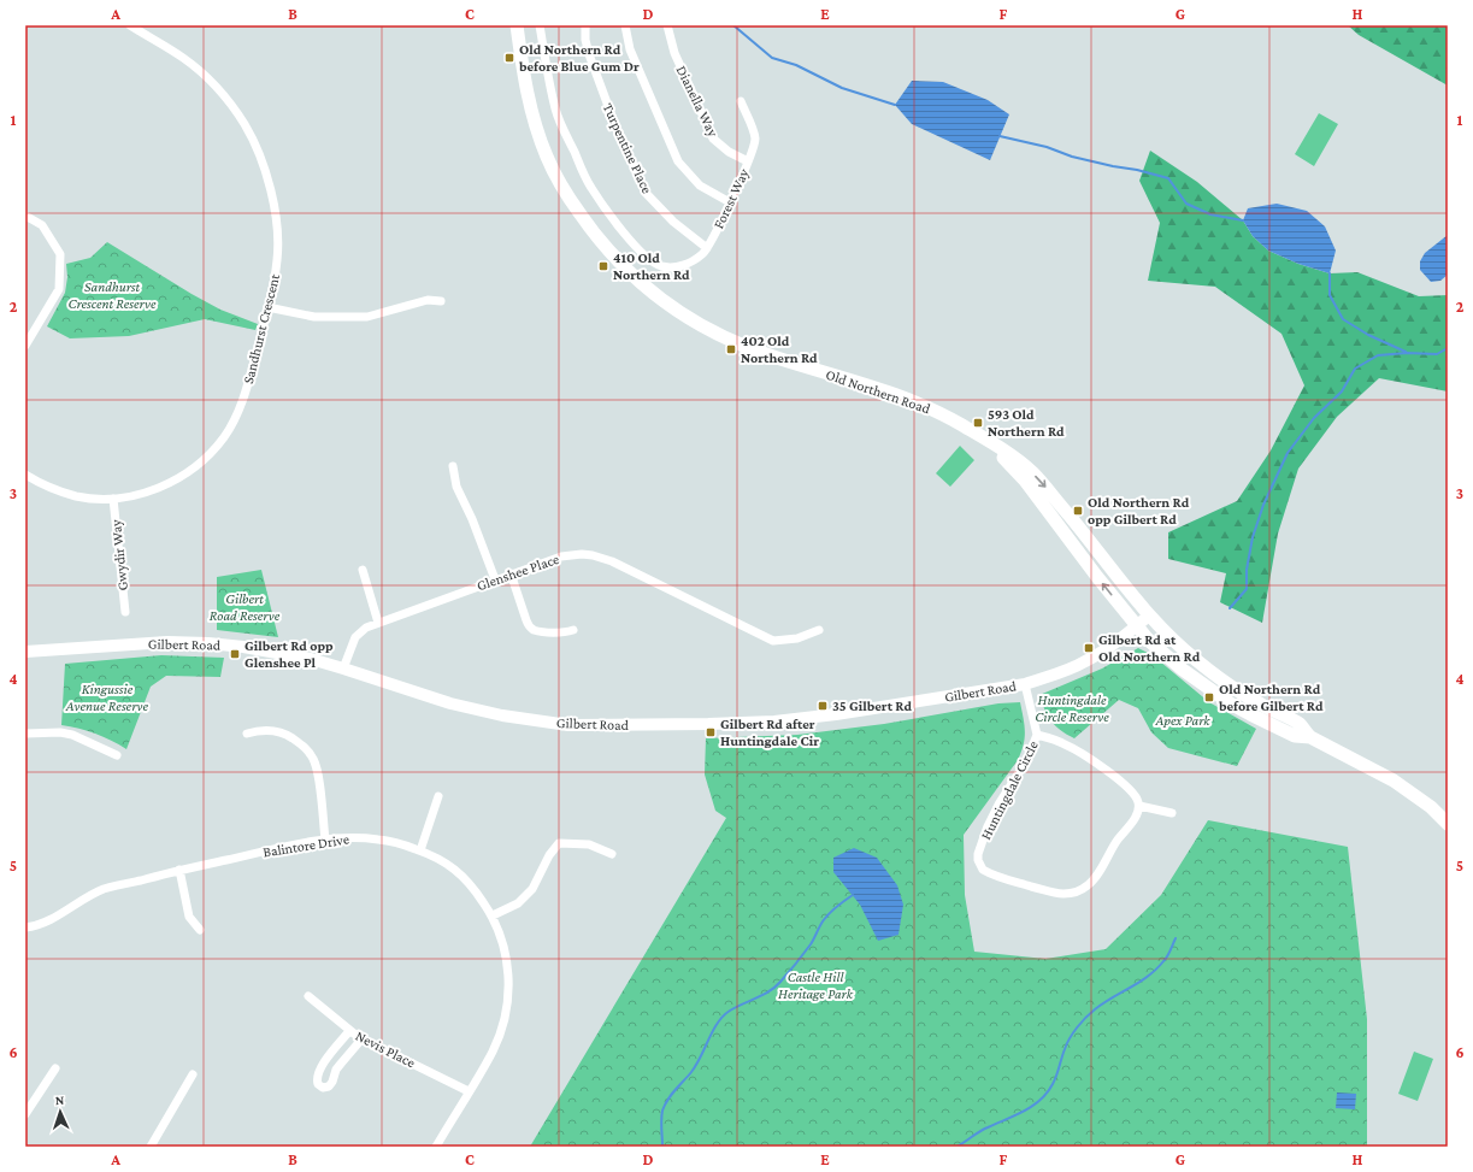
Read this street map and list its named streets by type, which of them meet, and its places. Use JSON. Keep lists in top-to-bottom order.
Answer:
{
  "streets": {
    "main road": ["Old Northern Road", "Gilbert Road"],
    "street": [
      "Dianella Way",
      "Turpentine Place",
      "Forest Way",
      "Sandhurst Crescent",
      "Gwydir Way",
      "Glenshee Place",
      "Huntingdale Circle",
      "Balintore Drive",
      "Nevis Place"
    ]
  },
  "crossings": [
    ["Dianella Way", "Forest Way"],
    ["Turpentine Place", "Forest Way"],
    ["Sandhurst Crescent", "Gwydir Way"],
    ["Old Northern Road", "Gilbert Road"],
    ["Glenshee Place", "Gilbert Road"],
    ["Gilbert Road", "Huntingdale Circle"],
    ["Balintore Drive", "Nevis Place"]
  ],
  "parks": [
    "Sandhurst Crescent Reserve",
    "Gilbert Road Reserve",
    "Kingussie Avenue Reserve",
    "Huntingdale Circle Reserve",
    "Apex Park",
    "Castle Hill Heritage Park"
  ],
  "places": {
    "transit": [
      "Old Northern Rd before Blue Gum Dr",
      "410 Old Northern Rd",
      "402 Old Northern Rd",
      "593 Old Northern Rd",
      "Old Northern Rd opp Gilbert Rd",
      "Gilbert Rd at Old Northern Rd",
      "Gilbert Rd opp Glenshee Pl",
      "Old Northern Rd before Gilbert Rd",
      "35 Gilbert Rd",
      "Gilbert Rd after Huntingdale Cir"
    ]
  },
  "north": "top",
  "grid": {
    "columns": [
      "A",
      "B",
      "C",
      "D",
      "E",
      "F",
      "G",
      "H"
    ],
    "rows": [
      "1",
      "2",
      "3",
      "4",
      "5",
      "6"
    ]
  }
}
